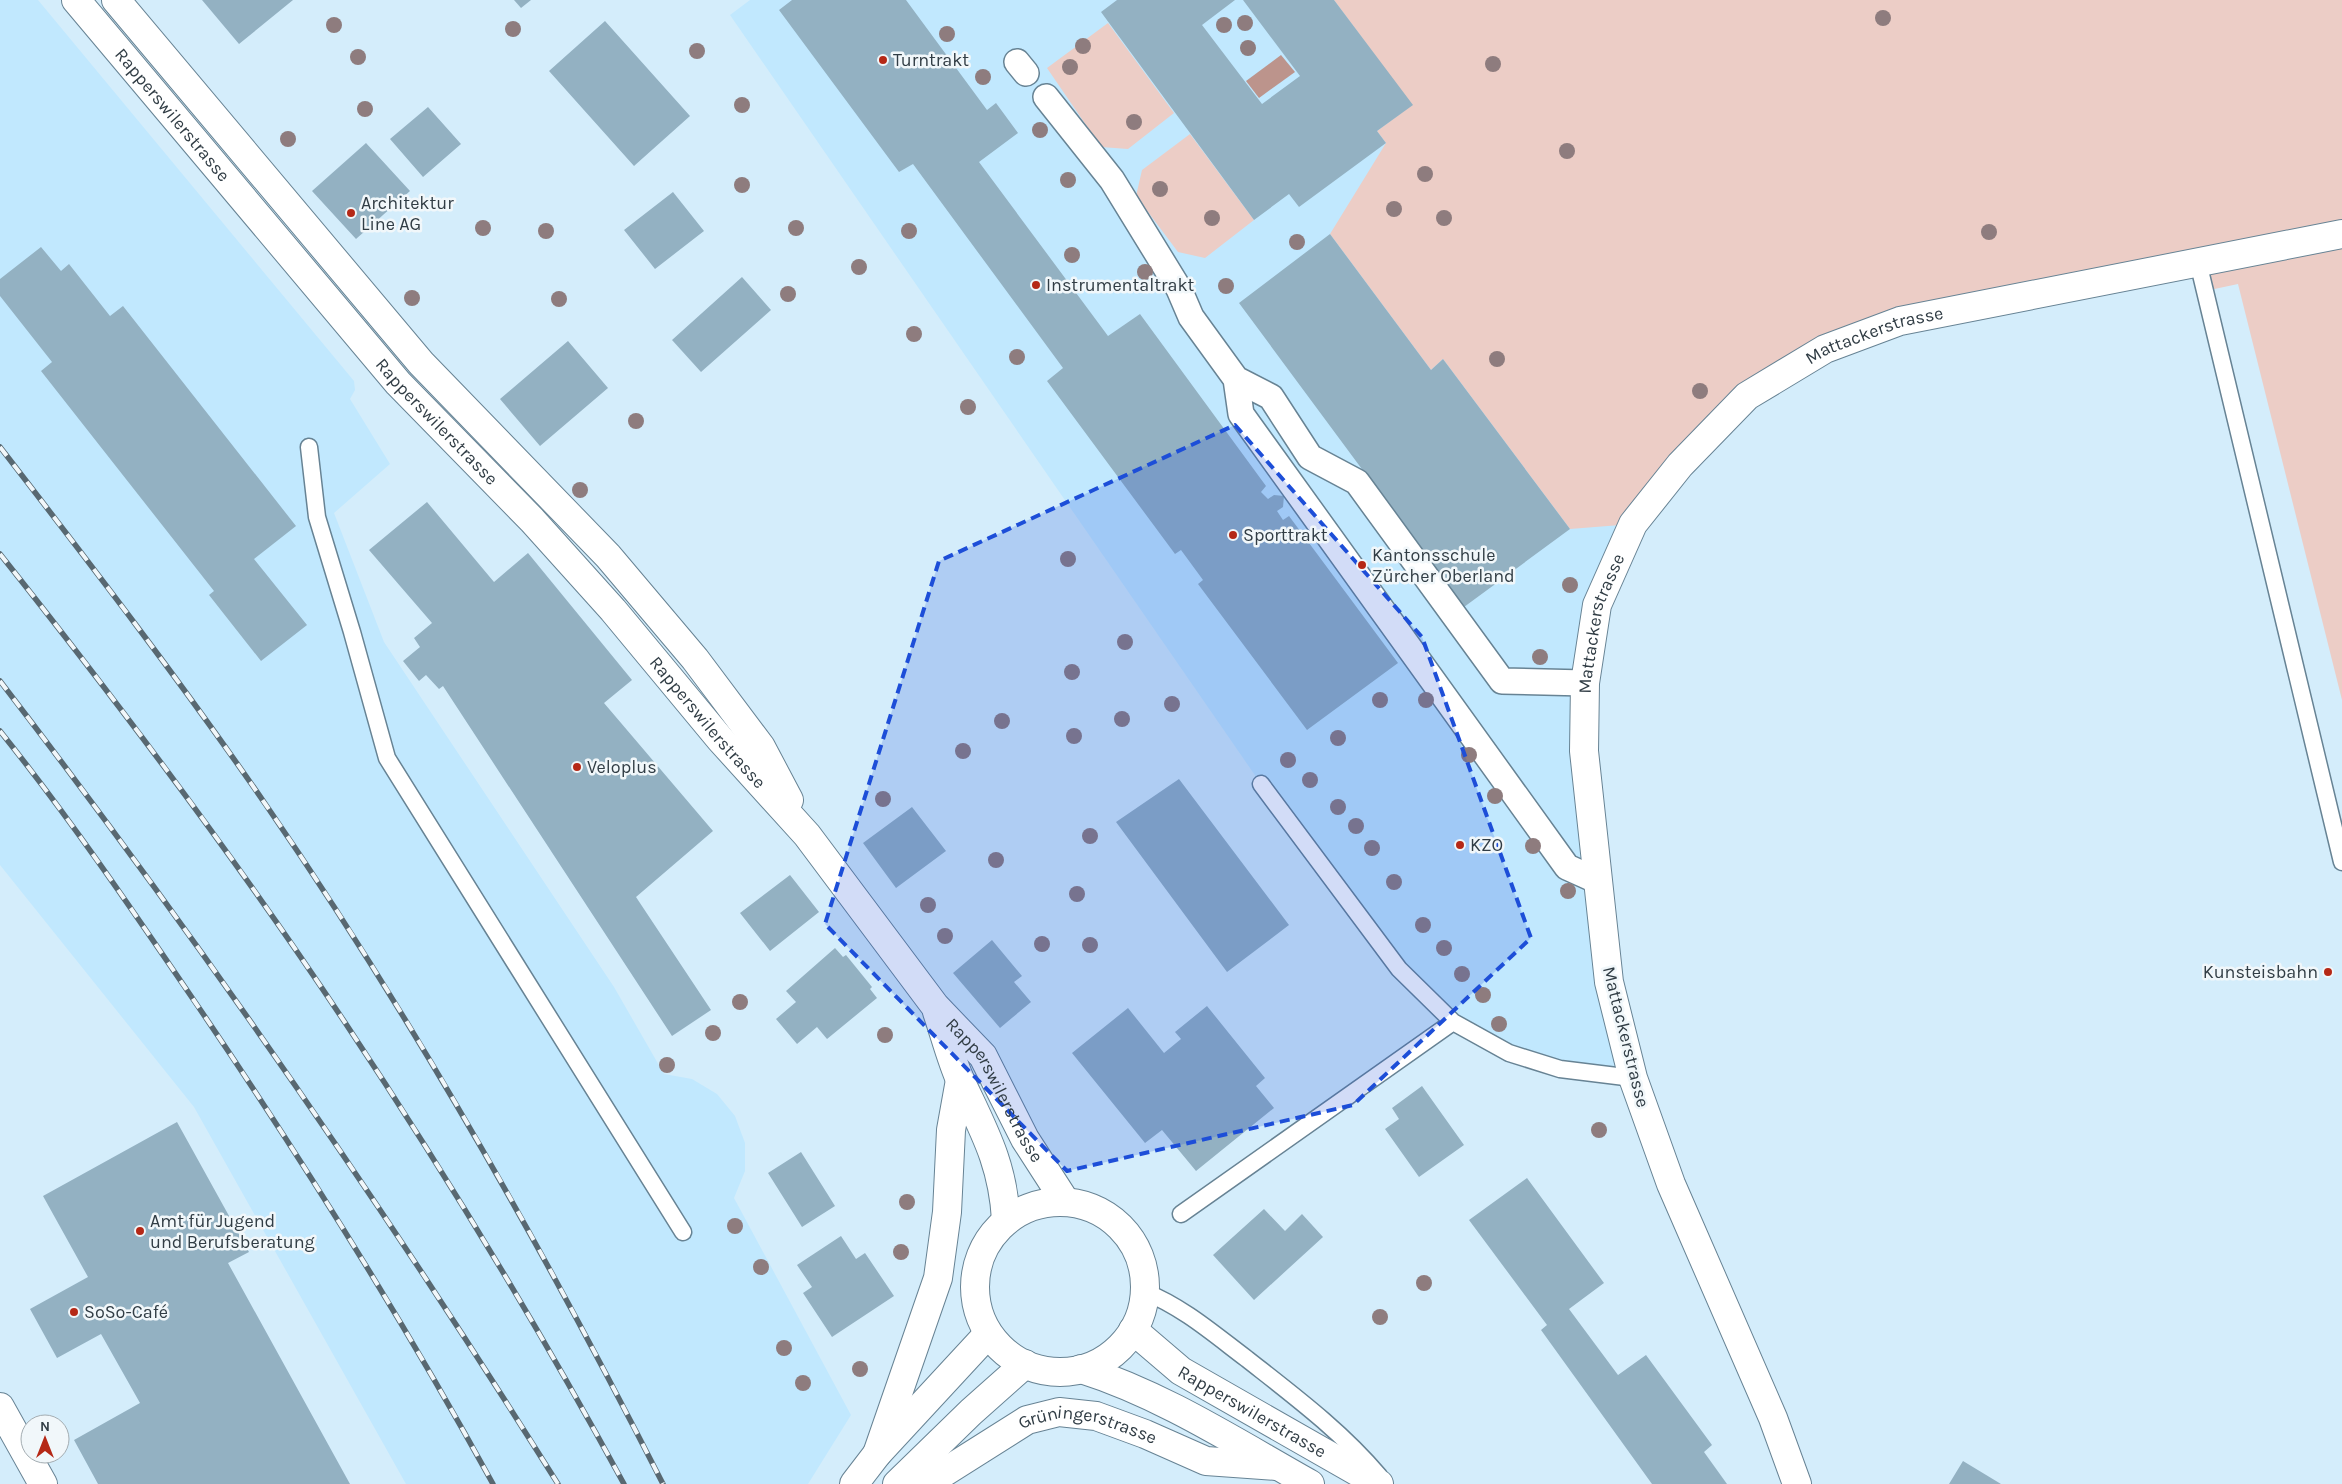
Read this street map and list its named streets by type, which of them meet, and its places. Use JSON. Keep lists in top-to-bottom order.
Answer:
{
  "streets": {
    "main road": ["Rapperswilerstrasse", "Mattackerstrasse", "Grüningerstrasse"]
  },
  "crossings": [
    ["Rapperswilerstrasse", "Grüningerstrasse"]
  ],
  "places": [
    "Turntrakt",
    "Architektur Line AG",
    "Instrumentaltrakt",
    "Sporttrakt",
    "Kantonsschule Zürcher Oberland",
    "Veloplus",
    "KZO",
    "Kunsteisbahn",
    "Amt für Jugend und Berufsberatung",
    "SoSo-Café"
  ],
  "north": "top"
}
